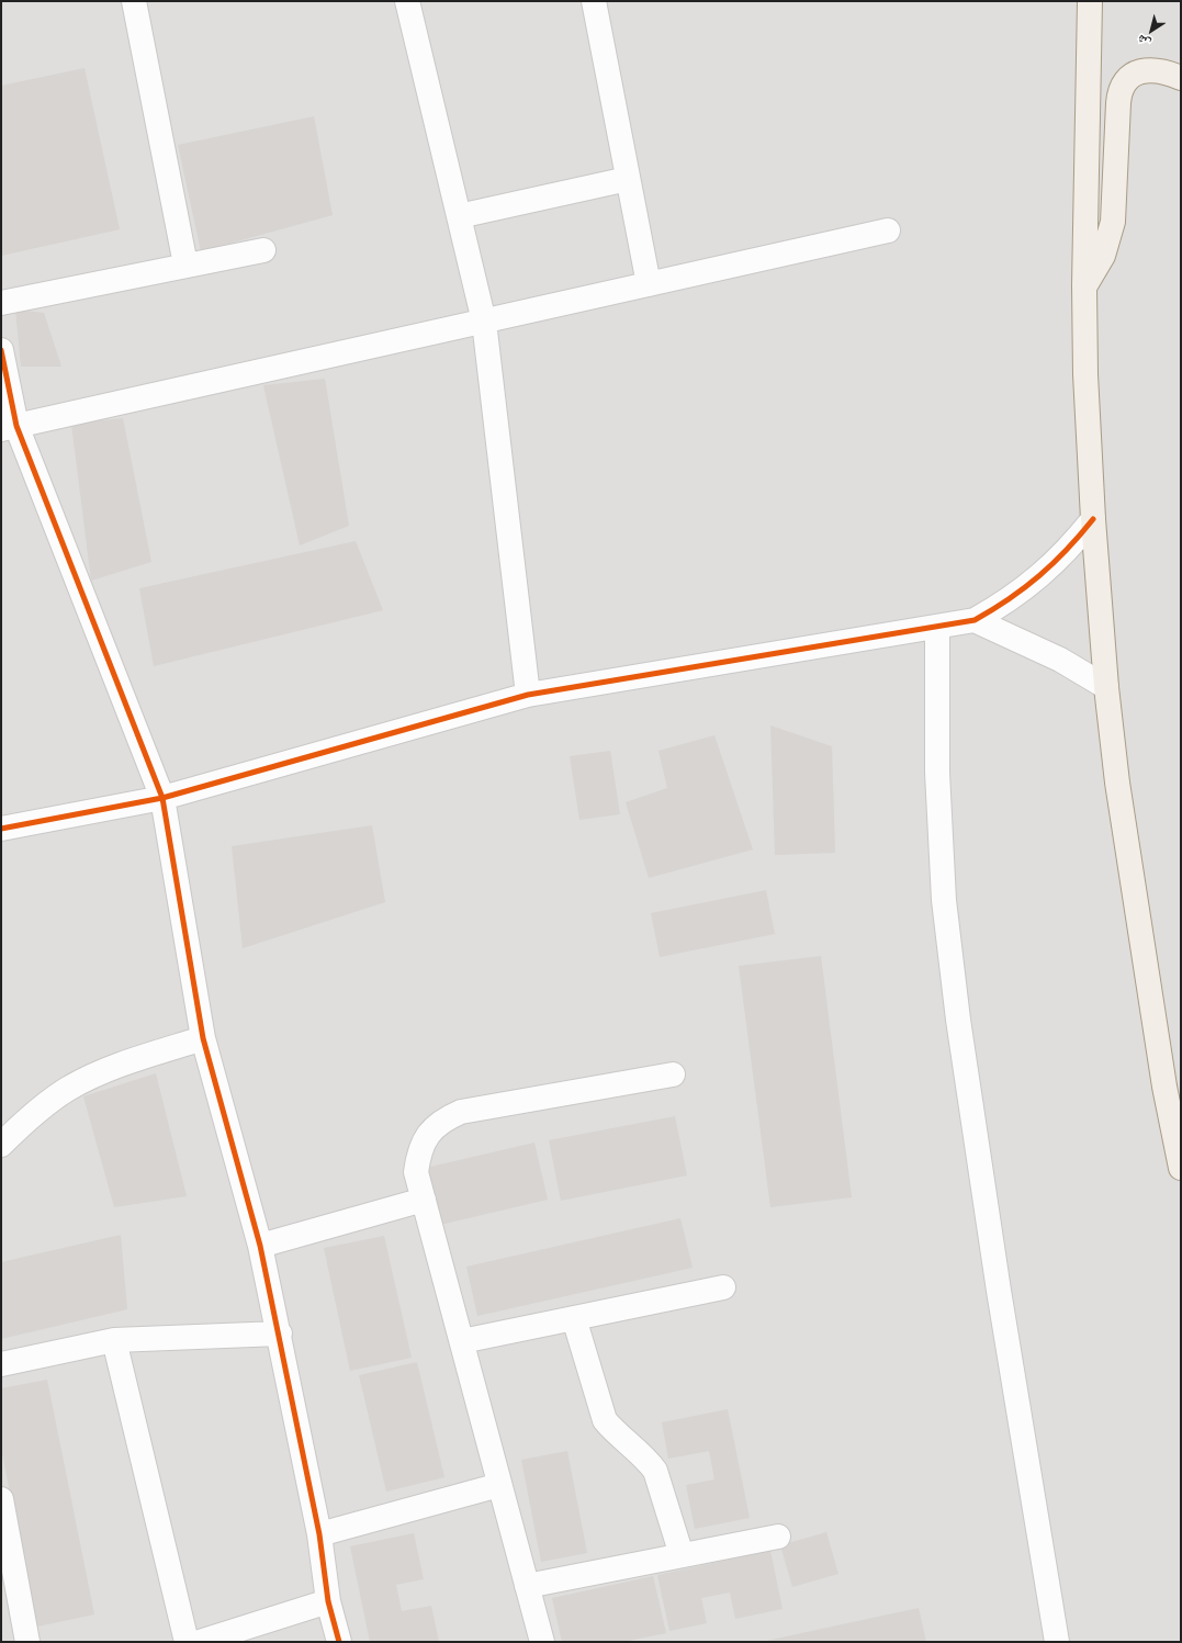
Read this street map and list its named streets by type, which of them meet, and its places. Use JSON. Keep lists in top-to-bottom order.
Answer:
{
  "north": "bottom left"
}
